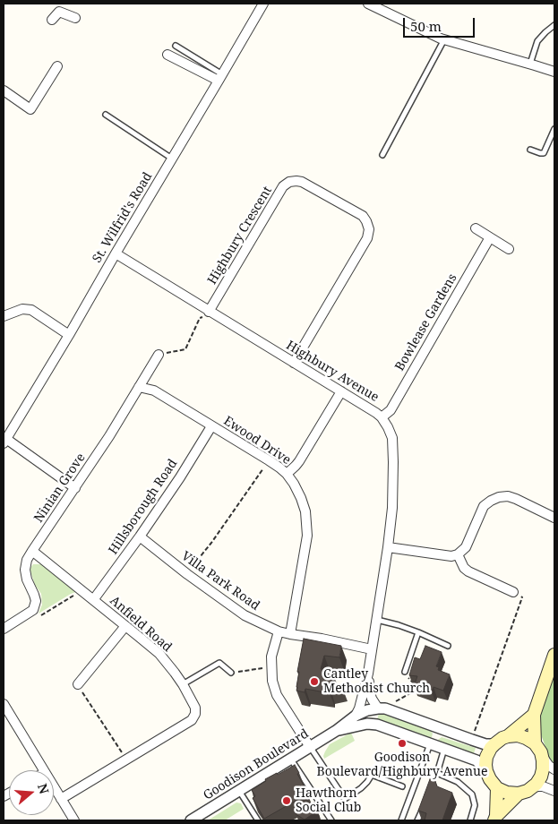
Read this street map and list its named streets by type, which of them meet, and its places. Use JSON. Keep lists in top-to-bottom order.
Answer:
{
  "streets": {
    "street": [
      "St. Wilfrid's Road",
      "Highbury Crescent",
      "Bowlease Gardens",
      "Highbury Avenue",
      "Ewood Drive",
      "Ninian Grove",
      "Hillsborough Road",
      "Villa Park Road",
      "Anfield Road",
      "Goodison Boulevard"
    ]
  },
  "crossings": [
    ["St. Wilfrid's Road", "Highbury Avenue"],
    ["Highbury Crescent", "Highbury Avenue"],
    ["Bowlease Gardens", "Highbury Avenue"],
    ["Highbury Avenue", "Villa Park Road"],
    ["Ewood Drive", "Ninian Grove"],
    ["Ewood Drive", "Hillsborough Road"],
    ["Ewood Drive", "Villa Park Road"],
    ["Ninian Grove", "Anfield Road"],
    ["Hillsborough Road", "Villa Park Road"],
    ["Hillsborough Road", "Anfield Road"]
  ],
  "places": ["Cantley Methodist Church", "Goodison Boulevard/Highbury Avenue", "Hawthorn Social Club"],
  "scale_bar": "50 m",
  "north": "right"
}
